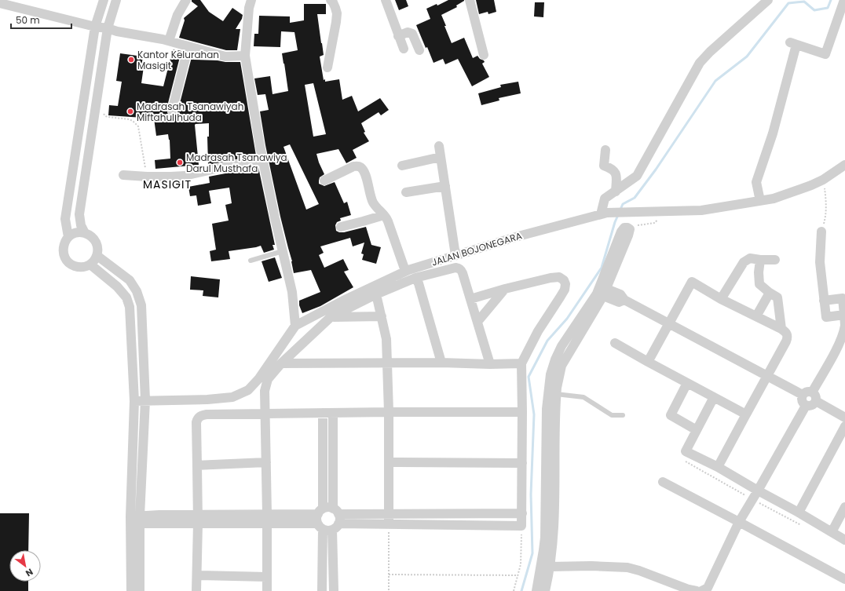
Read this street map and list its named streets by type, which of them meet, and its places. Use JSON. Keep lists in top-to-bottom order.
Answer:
{
  "streets": {
    "street": ["JALAN BOJONEGARA"]
  },
  "districts": ["MASIGIT"],
  "places": ["Kantor Kelurahan Masigit", "Madrasah Tsanawiyah Miftahul huda", "Madrasah Tsanawiya Darul Musthafa"],
  "scale_bar": "50 m",
  "north": "bottom right"
}
